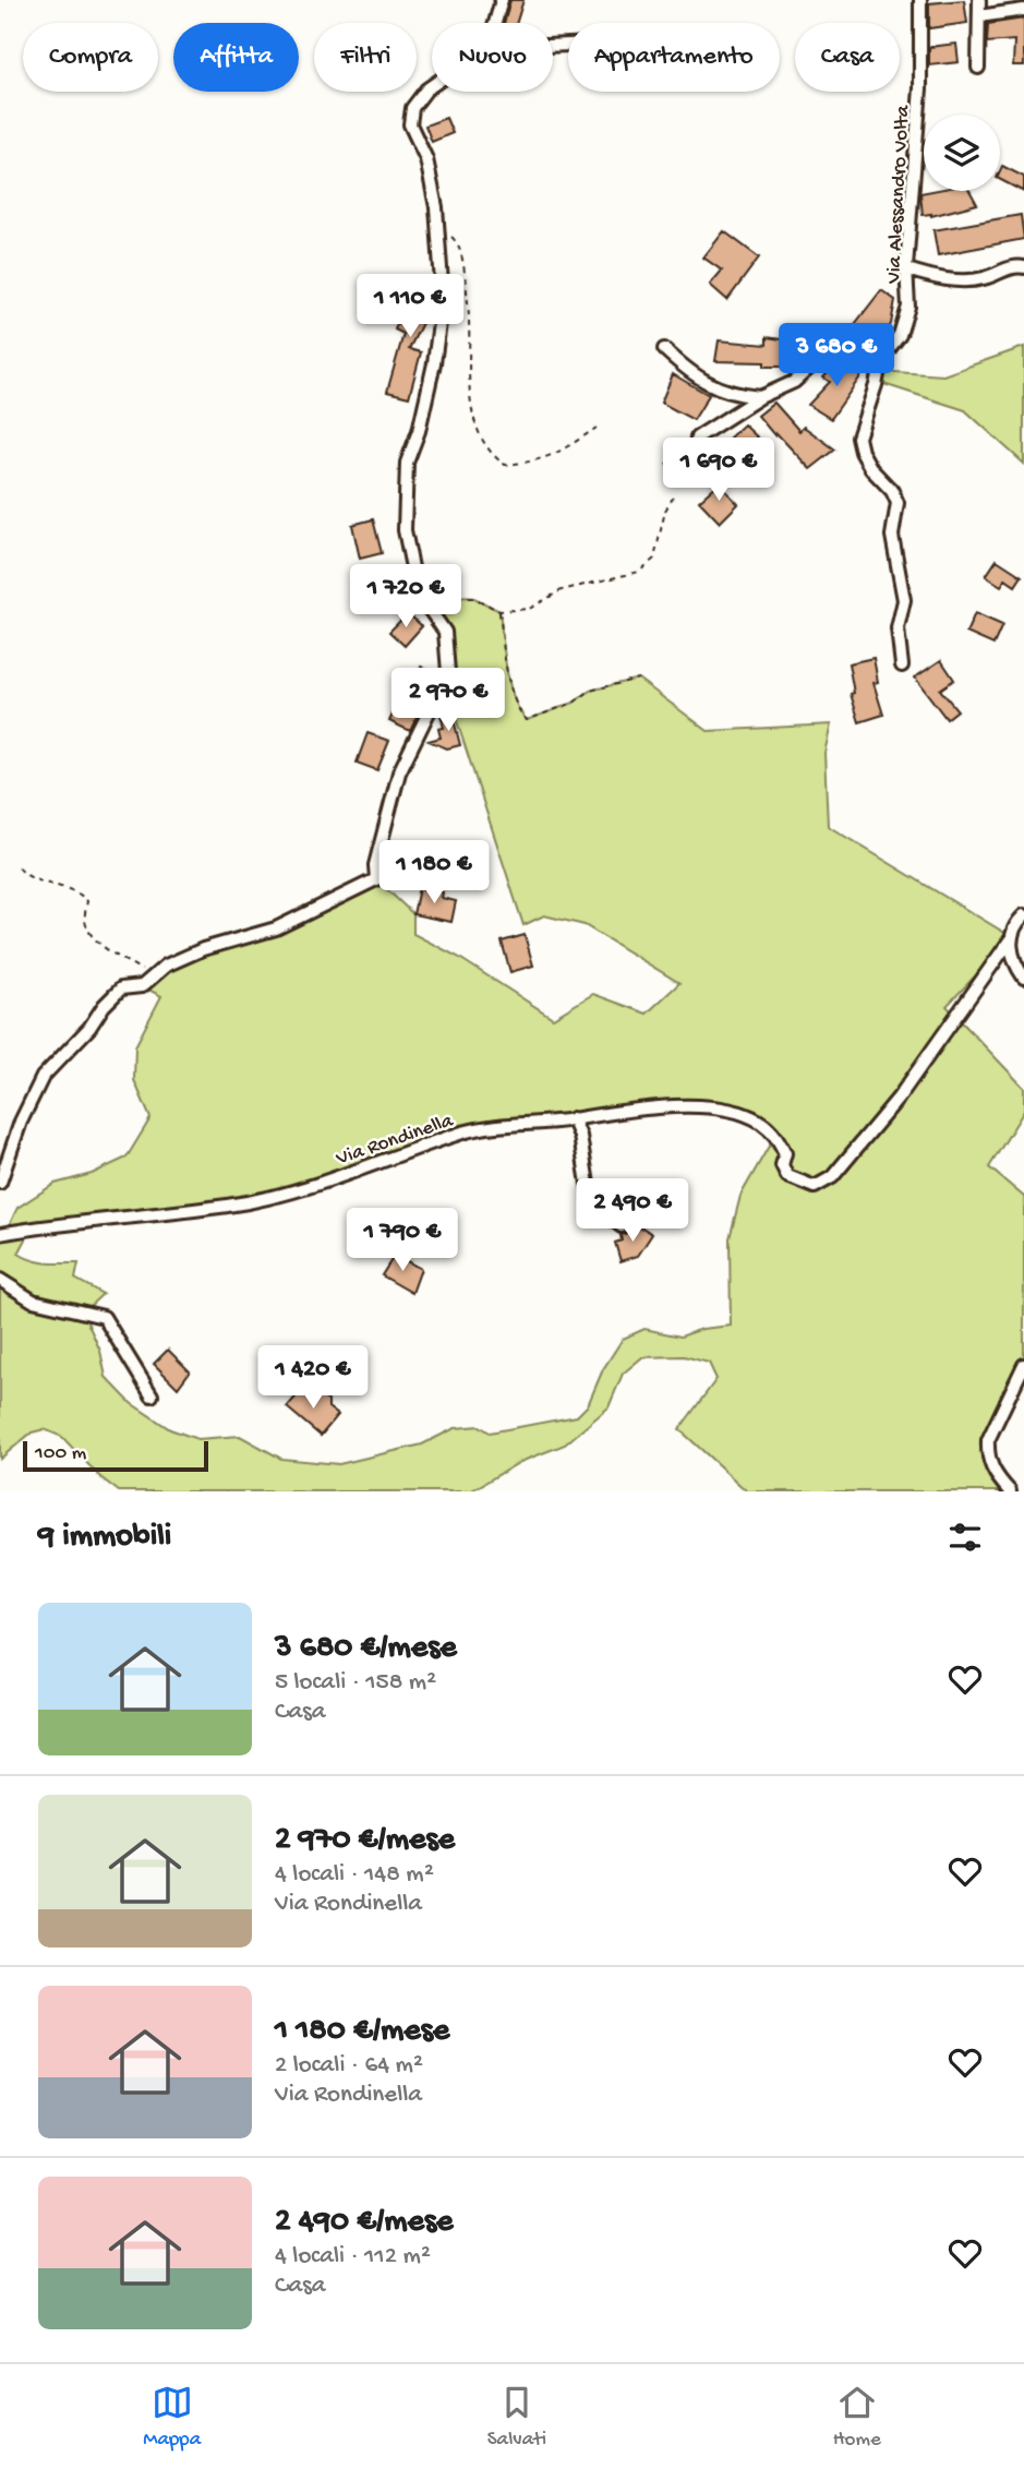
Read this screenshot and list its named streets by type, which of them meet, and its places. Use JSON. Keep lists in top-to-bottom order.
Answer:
{
  "streets": {
    "street": ["Via Alessandro Volta", "Via Rondinella"]
  },
  "scale_bar": "100 m",
  "page": {
    "chip": [
      "Compra",
      "Affitta",
      "Filtri",
      "Nuovo",
      "Appartamento",
      "Casa"
    ],
    "price": [
      "1 110 €",
      "3 680 €",
      "1 690 €",
      "1 720 €",
      "2 970 €",
      "1 180 €",
      "2 490 €",
      "1 790 €",
      "1 420 €"
    ],
    "scale": "100 m",
    "heading": "9 immobili",
    "list": [
      {
        "name": "3 680 €/mese",
        "note": "5 locali · 158 m² · Casa"
      },
      {
        "name": "2 970 €/mese",
        "note": "4 locali · 148 m² · Via Rondinella"
      },
      {
        "name": "1 180 €/mese",
        "note": "2 locali · 64 m² · Via Rondinella"
      },
      {
        "name": "2 490 €/mese",
        "note": "4 locali · 112 m² · Casa"
      }
    ],
    "tabs": ["Mappa", "Salvati", "Home"]
  }
}
